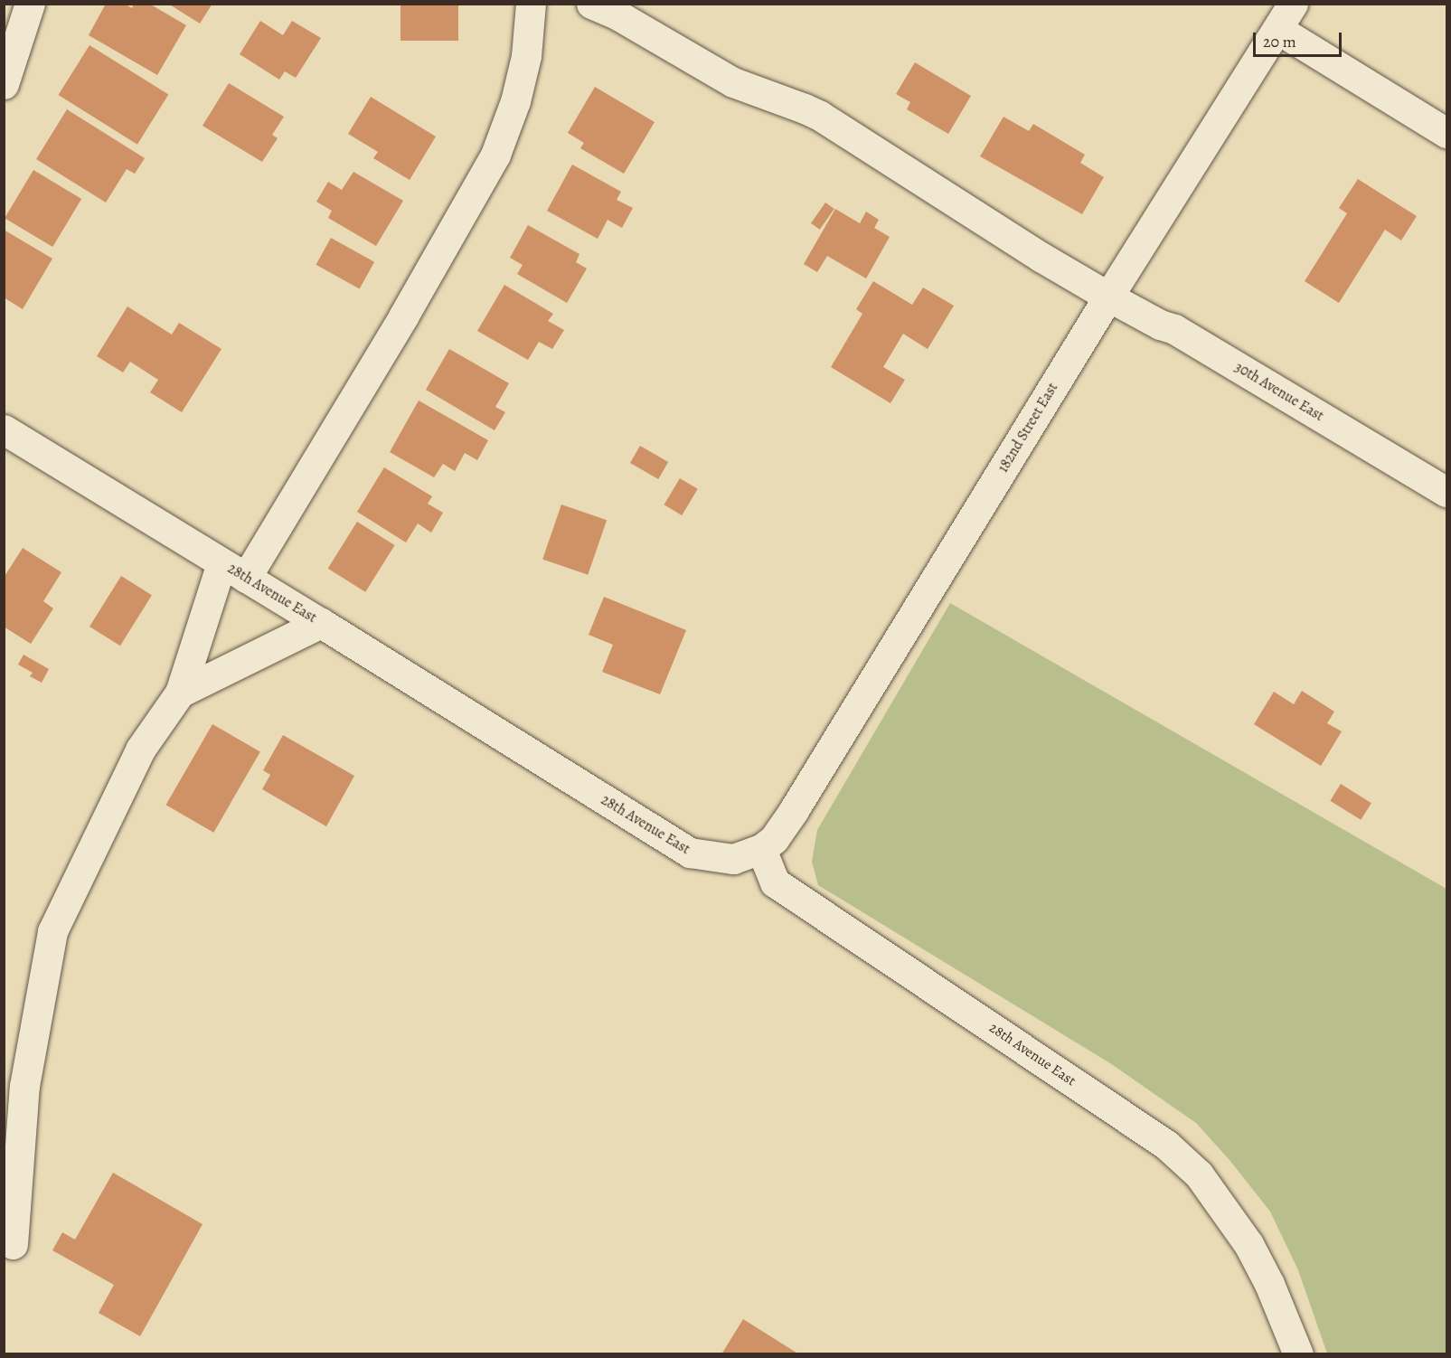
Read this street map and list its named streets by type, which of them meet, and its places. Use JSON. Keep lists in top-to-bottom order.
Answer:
{
  "streets": {
    "street": ["30th Avenue East", "182nd Street East", "28th Avenue East"]
  },
  "crossings": [
    ["30th Avenue East", "182nd Street East"],
    ["182nd Street East", "28th Avenue East"]
  ],
  "scale_bar": "20 m"
}
